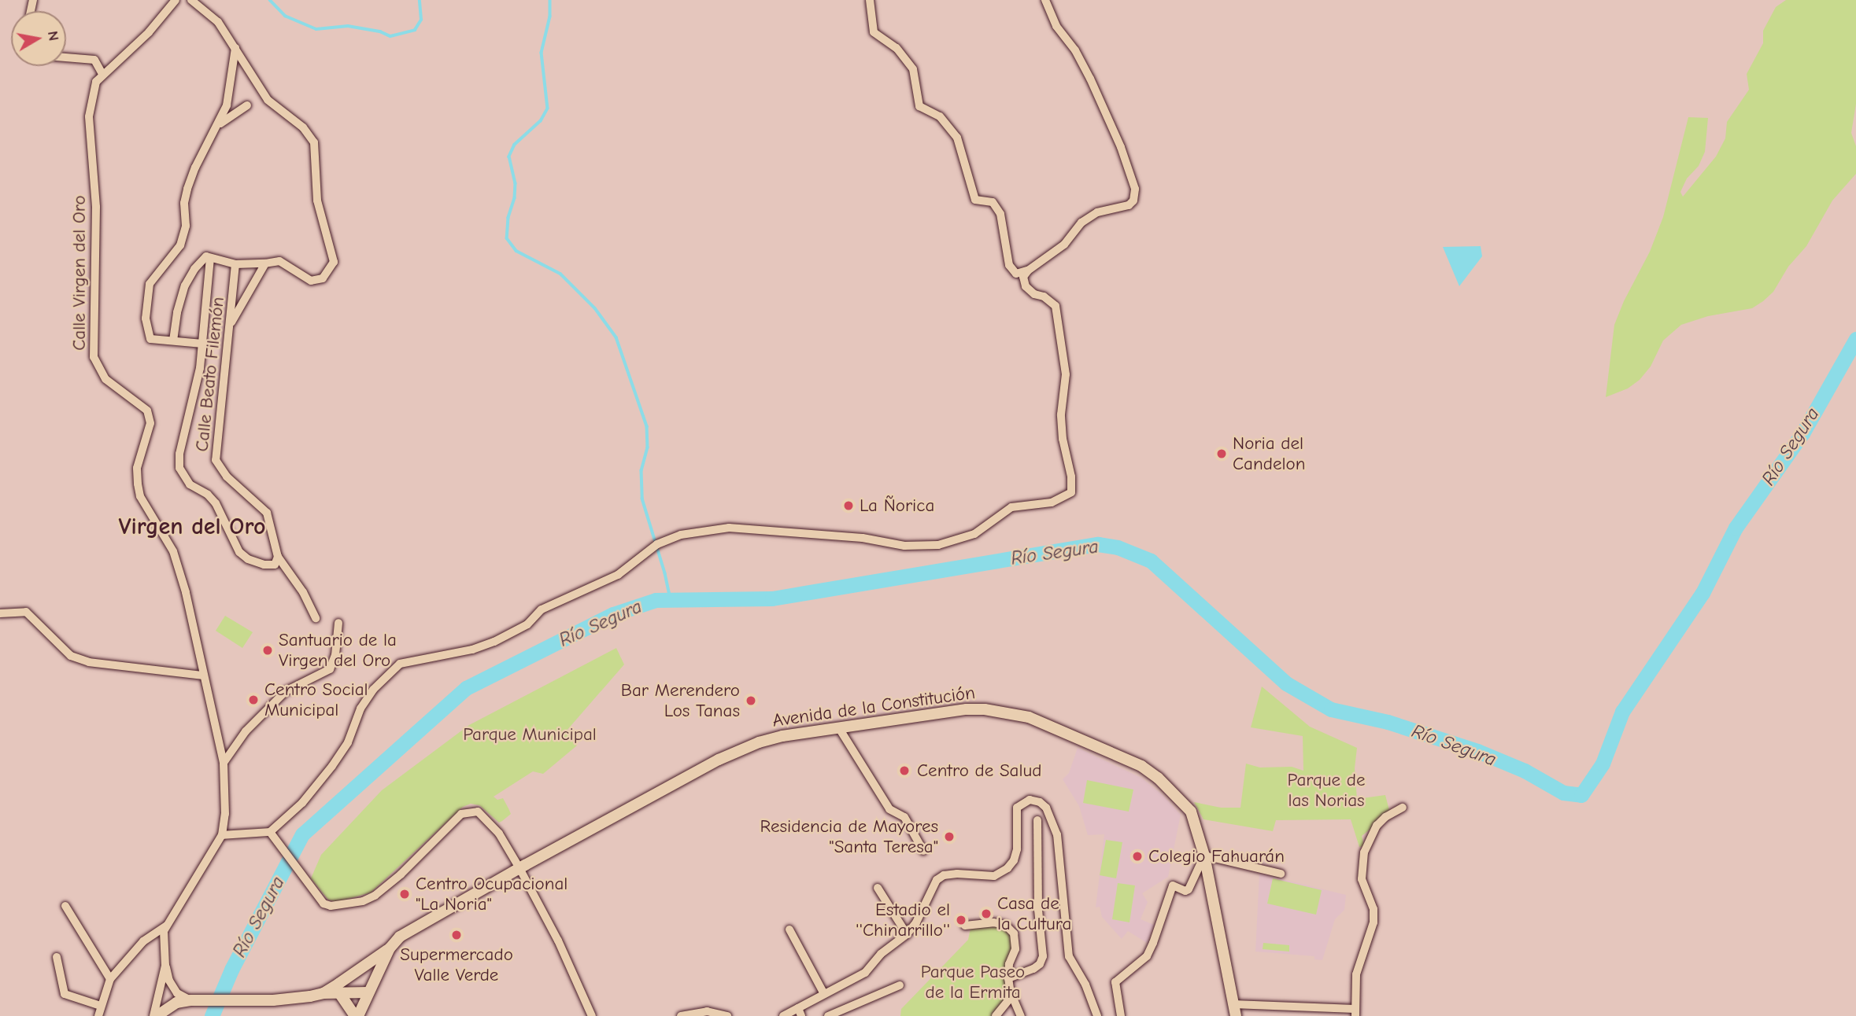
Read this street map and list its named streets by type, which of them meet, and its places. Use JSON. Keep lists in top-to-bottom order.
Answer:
{
  "streets": {
    "street": ["Calle Virgen del Oro", "Calle Beato Filemón", "Avenida de la Constitución"]
  },
  "districts": ["Virgen del Oro"],
  "water": ["Río Segura"],
  "parks": ["Parque Municipal", "Parque de las Norias", "Parque Paseo de la Ermita"],
  "places": [
    "Noria del Candelon",
    "La Ñorica",
    "Santuario de la Virgen del Oro",
    "Centro Social Municipal",
    "Bar Merendero Los Tanas",
    "Centro de Salud",
    "Residencia de Mayores \"Santa Teresa\"",
    "Colegio Fahuarán",
    "Centro Ocupacional \"La Noria\"",
    "Casa de la Cultura",
    "Estadio el ''Chinarrillo''",
    "Supermercado Valle Verde"
  ],
  "north": "right"
}
